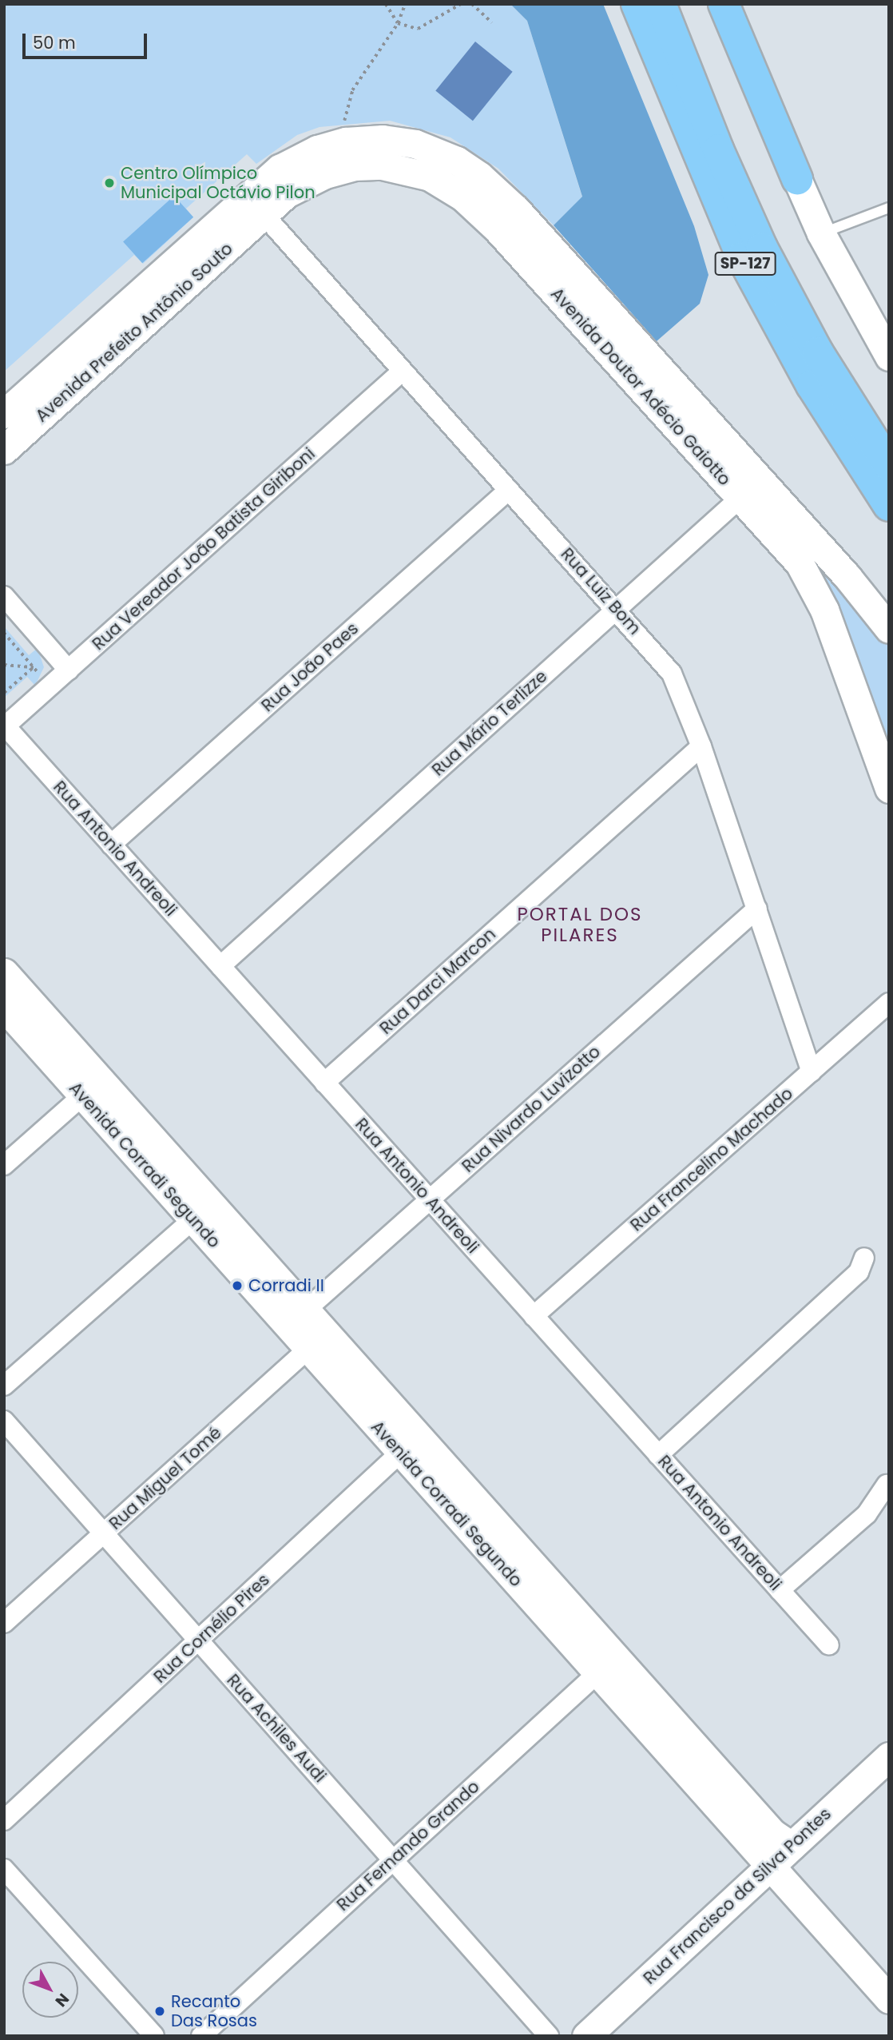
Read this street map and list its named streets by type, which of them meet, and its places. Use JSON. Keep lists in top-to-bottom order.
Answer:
{
  "streets": {
    "highway": ["SP-127"],
    "street": [
      "Avenida Prefeito Antônio Souto",
      "Avenida Doutor Adécio Gaiotto",
      "Rua Vereador João Batista Giriboni",
      "Rua Luiz Bom",
      "Rua João Paes",
      "Rua Mário Terlizze",
      "Rua Antonio Andreoli",
      "Rua Darci Marcon",
      "Rua Nivardo Luvizotto",
      "Rua Francelino Machado",
      "Avenida Corradi Segundo",
      "Rua Miguel Tomé",
      "Rua Cornélio Pires",
      "Rua Achiles Audi",
      "Rua Fernando Grando",
      "Rua Francisco da Silva Pontes"
    ]
  },
  "crossings": [
    ["Avenida Prefeito Antônio Souto", "Avenida Doutor Adécio Gaiotto"],
    ["Avenida Prefeito Antônio Souto", "Rua Luiz Bom"],
    ["Avenida Doutor Adécio Gaiotto", "Rua Luiz Bom"],
    ["Avenida Doutor Adécio Gaiotto", "Rua Mário Terlizze"],
    ["Rua Vereador João Batista Giriboni", "Rua Luiz Bom"],
    ["Rua Vereador João Batista Giriboni", "Rua Antonio Andreoli"],
    ["Rua Luiz Bom", "Rua João Paes"],
    ["Rua Luiz Bom", "Rua Mário Terlizze"],
    ["Rua Luiz Bom", "Rua Darci Marcon"],
    ["Rua Luiz Bom", "Rua Nivardo Luvizotto"],
    ["Rua Luiz Bom", "Rua Francelino Machado"],
    ["Rua João Paes", "Rua Antonio Andreoli"],
    ["Rua Mário Terlizze", "Rua Antonio Andreoli"],
    ["Rua Antonio Andreoli", "Rua Darci Marcon"],
    ["Rua Antonio Andreoli", "Rua Nivardo Luvizotto"],
    ["Rua Antonio Andreoli", "Rua Francelino Machado"],
    ["Rua Nivardo Luvizotto", "Avenida Corradi Segundo"],
    ["Avenida Corradi Segundo", "Rua Miguel Tomé"],
    ["Avenida Corradi Segundo", "Rua Cornélio Pires"],
    ["Avenida Corradi Segundo", "Rua Fernando Grando"],
    ["Avenida Corradi Segundo", "Rua Francisco da Silva Pontes"],
    ["Rua Miguel Tomé", "Rua Achiles Audi"],
    ["Rua Cornélio Pires", "Rua Achiles Audi"],
    ["Rua Achiles Audi", "Rua Fernando Grando"]
  ],
  "districts": ["PORTAL DOS PILARES"],
  "places": ["Centro Olímpico Municipal Octávio Pilon", "Corradi II", "Recanto Das Rosas"],
  "scale_bar": "50 m",
  "north": "bottom right"
}
